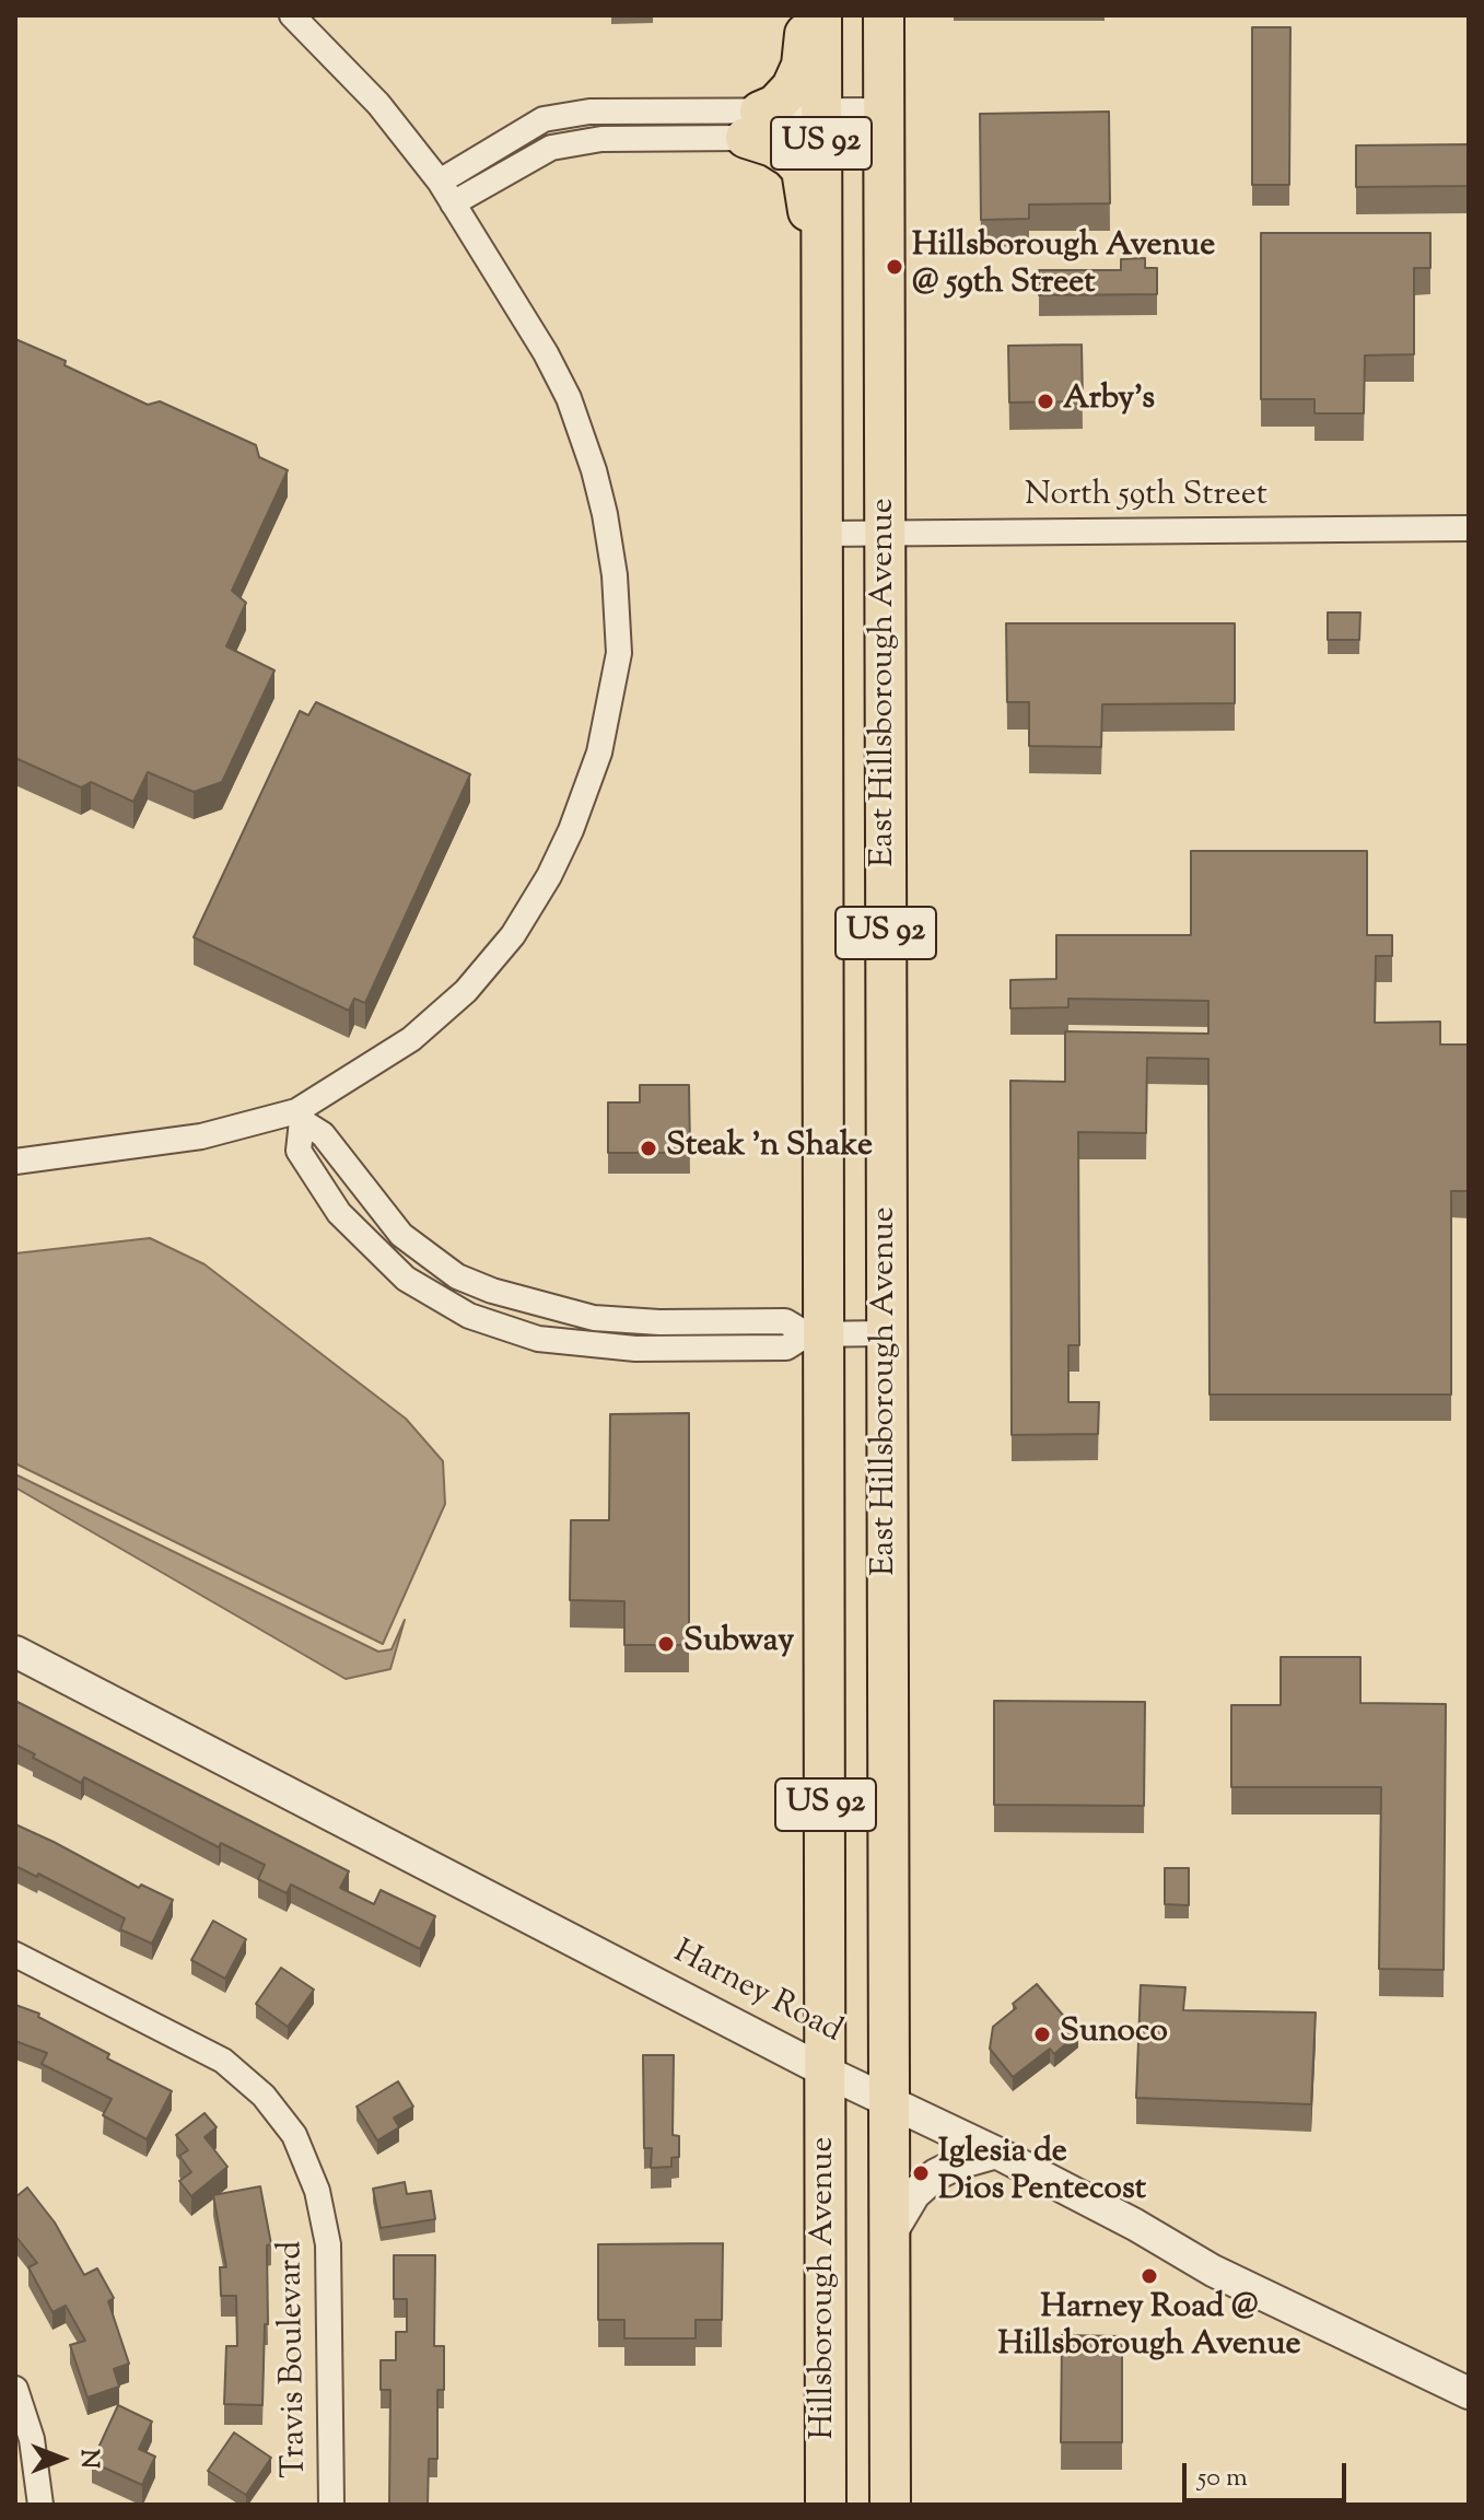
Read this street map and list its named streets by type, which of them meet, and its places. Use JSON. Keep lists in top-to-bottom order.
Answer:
{
  "streets": {
    "main road": ["US 92", "East Hillsborough Avenue", "Hillsborough Avenue"],
    "street": ["North 59th Street", "Harney Road", "Travis Boulevard"]
  },
  "crossings": [
    ["North 59th Street", "East Hillsborough Avenue"],
    ["East Hillsborough Avenue", "Harney Road"],
    ["East Hillsborough Avenue", "Hillsborough Avenue"],
    ["Harney Road", "Hillsborough Avenue"]
  ],
  "places": [
    "Hillsborough Avenue @ 59th Street",
    "Arby's",
    "Steak 'n Shake",
    "Subway",
    "Sunoco",
    "Iglesia de Dios Pentecost",
    "Harney Road @ Hillsborough Avenue"
  ],
  "scale_bar": "50 m",
  "north": "right"
}
